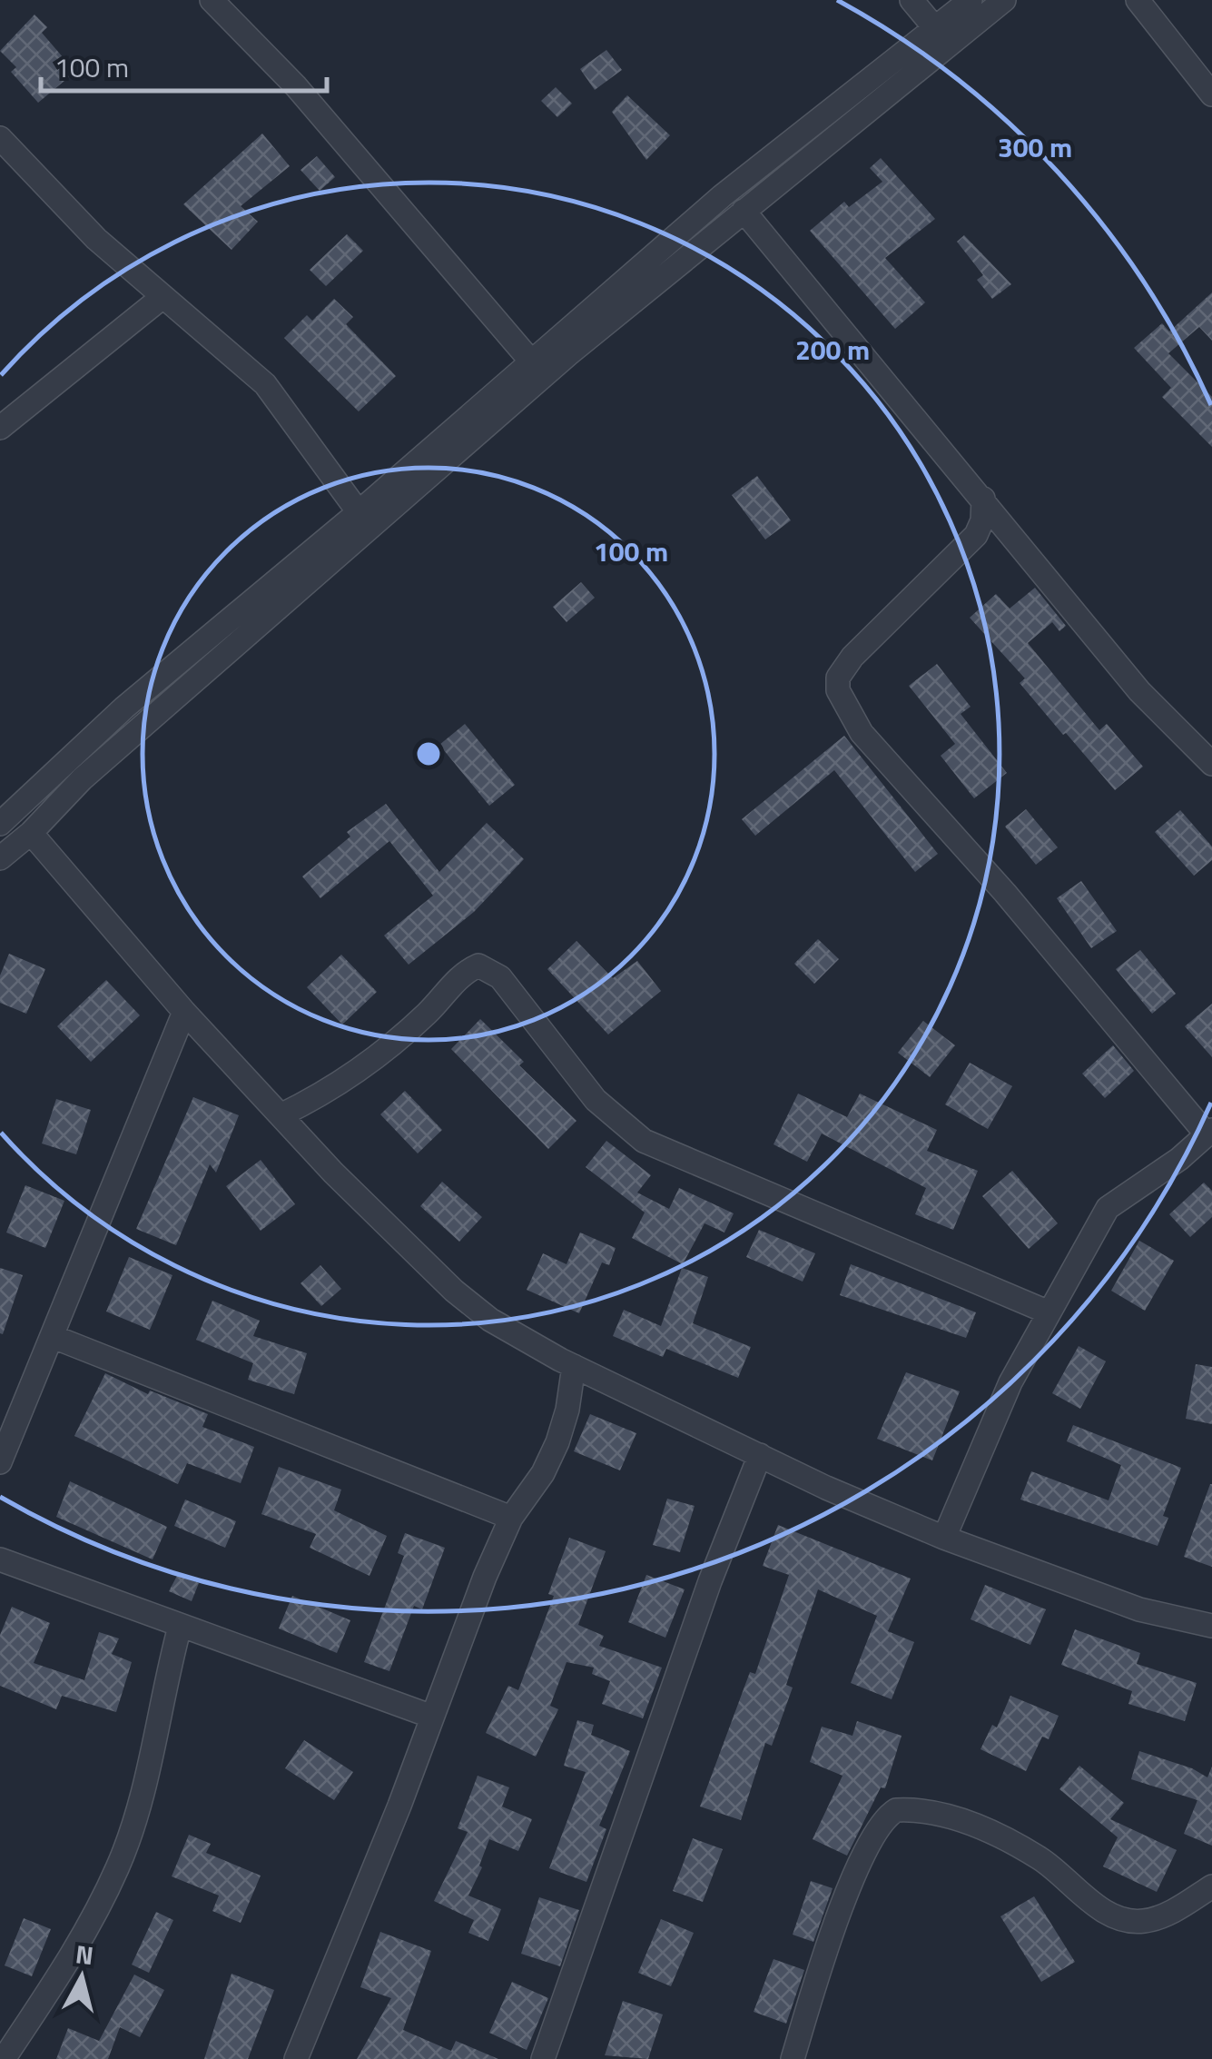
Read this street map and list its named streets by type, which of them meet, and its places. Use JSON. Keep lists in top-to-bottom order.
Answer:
{
  "scale_bar": "100 m",
  "north": "top",
  "rings": ["300 m", "200 m", "100 m"]
}
